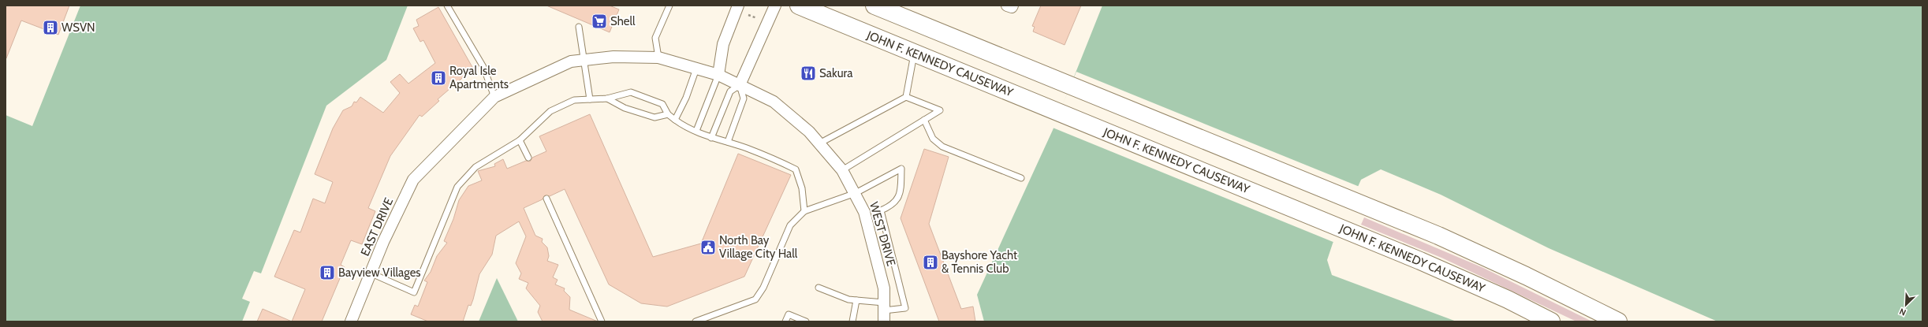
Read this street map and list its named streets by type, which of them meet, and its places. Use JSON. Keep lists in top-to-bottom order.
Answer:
{
  "streets": {
    "main road": ["JOHN F. KENNEDY CAUSEWAY"],
    "street": ["EAST DRIVE", "WEST DRIVE"]
  },
  "crossings": [
    ["EAST DRIVE", "WEST DRIVE"]
  ],
  "places": {
    "supermarket": ["Shell"],
    "building": [
      "WSVN",
      "Royal Isle Apartments",
      "Bayshore Yacht & Tennis Club",
      "Bayview Villages"
    ],
    "restaurant": ["Sakura"],
    "public building": ["North Bay Village City Hall"]
  },
  "north": "bottom left"
}
